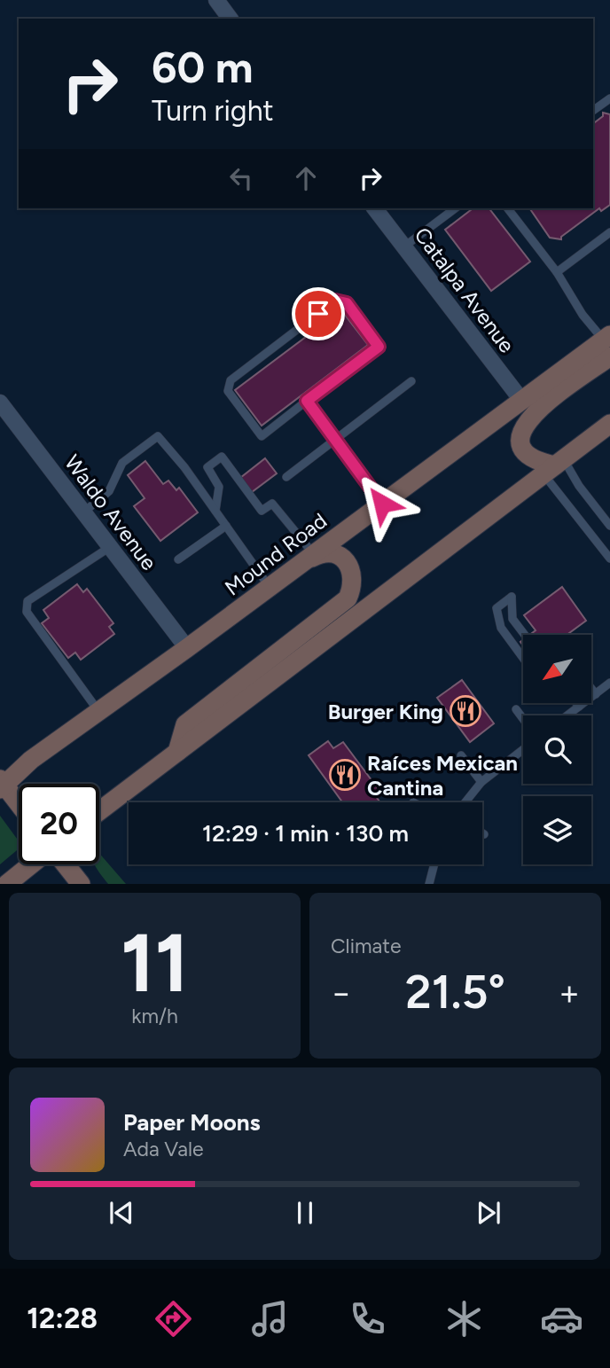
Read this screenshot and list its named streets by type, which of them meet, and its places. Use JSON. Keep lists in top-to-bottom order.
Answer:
{
  "streets": {
    "main road": ["Mound Road"],
    "street": ["Catalpa Avenue", "Waldo Avenue"]
  },
  "crossings": [
    ["Catalpa Avenue", "Mound Road"],
    ["Waldo Avenue", "Mound Road"]
  ],
  "places": {
    "restaurant": ["Burger King", "Raíces Mexican Cantina"]
  },
  "north": "bottom left",
  "page": {
    "turn": ["60 m", "Turn right"],
    "limit": "20",
    "trip": "12:29 · 1 min · 130 m",
    "tile": [
      ["11", "km/h"],
      "Climate"
    ],
    "heat": ["−", "21.5°", "+"],
    "song": ["Paper Moons", "Ada Vale"],
    "tabs": "12:28"
  }
}
